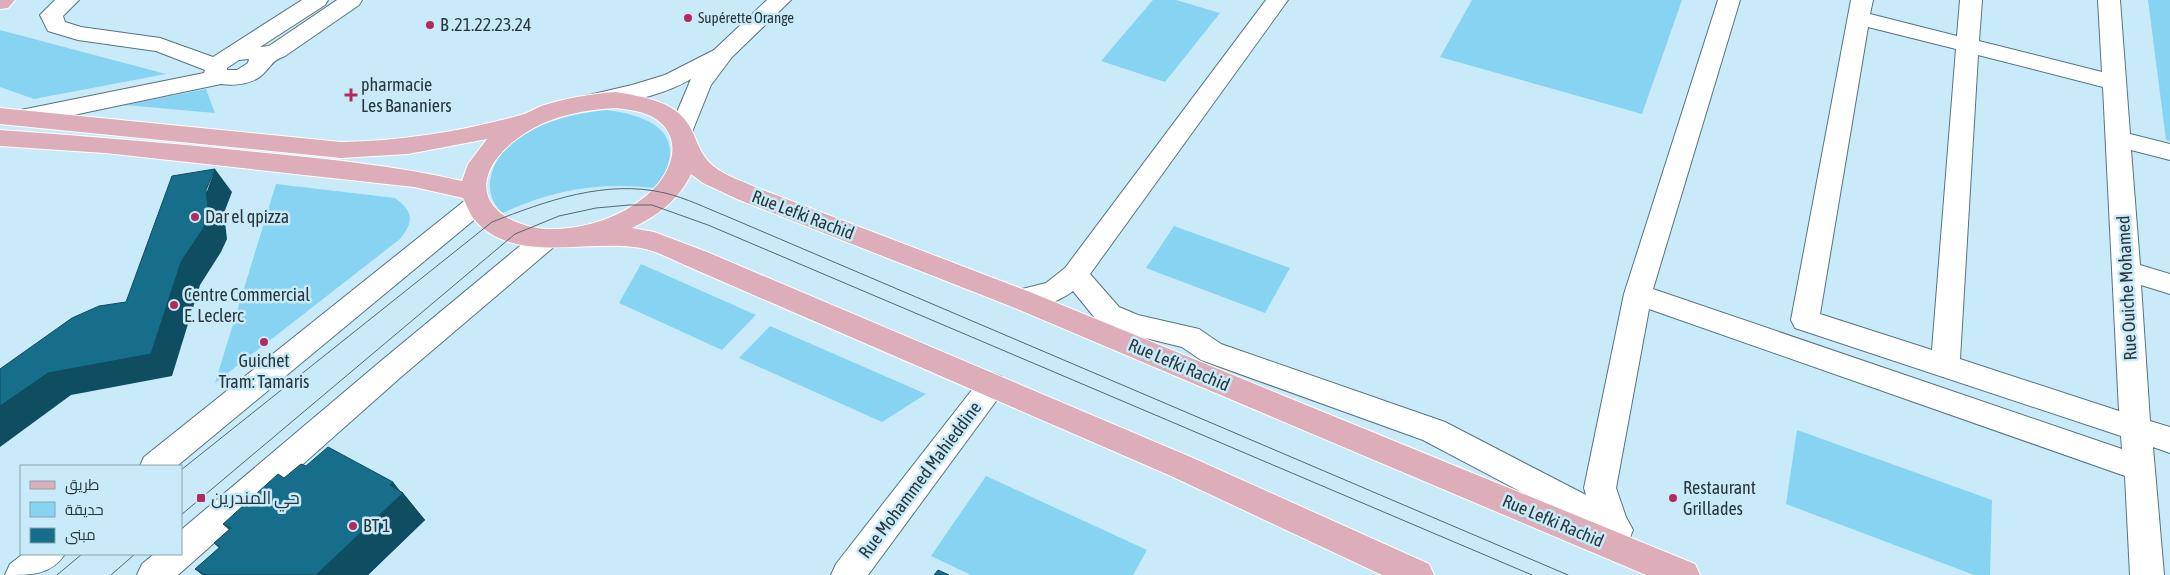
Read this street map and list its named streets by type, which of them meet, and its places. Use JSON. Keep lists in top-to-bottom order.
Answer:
{
  "streets": {
    "main road": ["Rue Lefki Rachid"],
    "street": ["Rue Ouiche Mohamed", "Rue Mohammed Mahieddine"]
  },
  "places": {
    "other": [
      "Supérette Orange",
      "B .21.22.23.24",
      "Dar el qpizza",
      "Centre Commercial E. Leclerc",
      "Guichet Tram: Tamaris",
      "Restaurant Grillades",
      "BT 1"
    ],
    "health": ["pharmacie Les Bananiers"],
    "transit": ["حي المندرين"]
  },
  "legend": ["طريق", "حديقة", "مبنى"]
}
